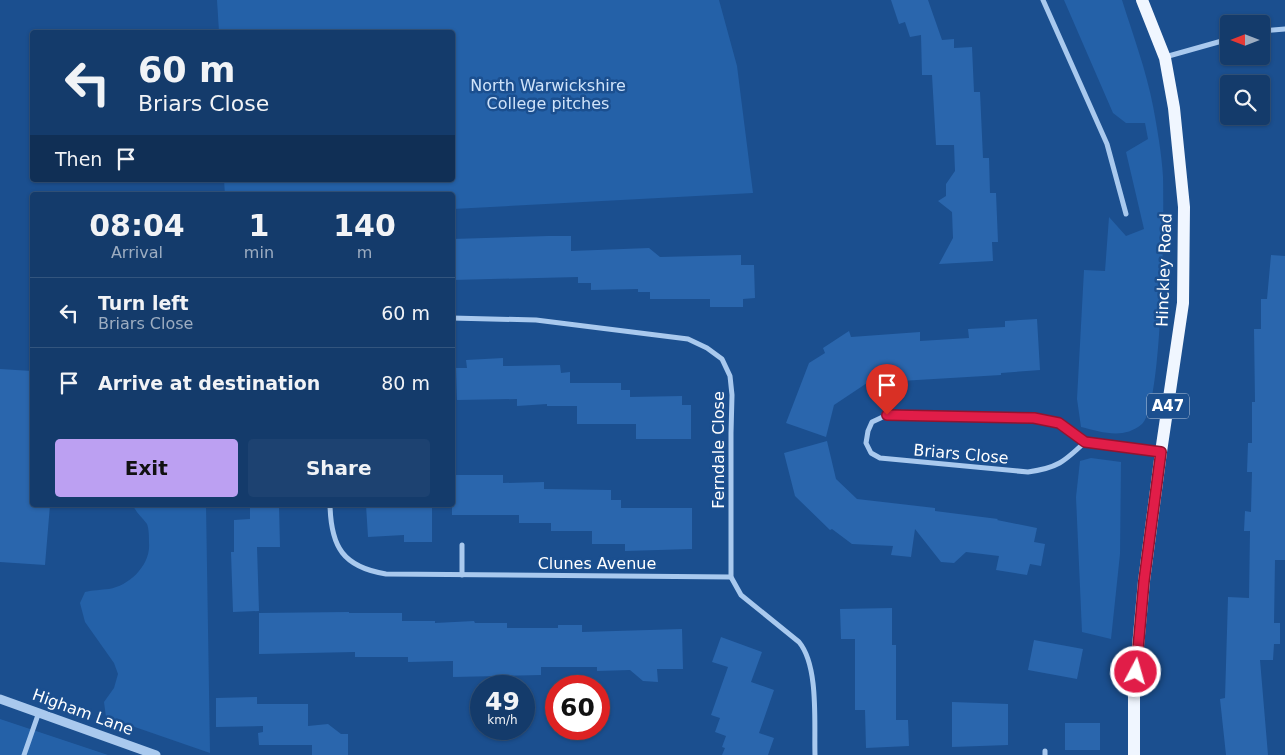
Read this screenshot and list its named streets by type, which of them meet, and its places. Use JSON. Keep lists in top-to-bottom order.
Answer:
{
  "streets": {
    "main road": ["Hinckley Road", "A47"],
    "street": [
      "Ferndale Close",
      "Briars Close",
      "Clunes Avenue",
      "Higham Lane"
    ]
  },
  "crossings": [
    ["Hinckley Road", "Briars Close"],
    ["Ferndale Close", "Clunes Avenue"]
  ],
  "parks": ["North Warwickshire College pitches"],
  "north": "left",
  "page": {
    "turn": ["60 m", "Briars Close"],
    "then": "Then",
    "eta": [
      "08:04",
      "Arrival",
      "1",
      "min",
      "140",
      "m"
    ],
    "list": [
      {
        "name": "Turn left",
        "note": "Briars Close",
        "value": "60 m"
      },
      {
        "name": "Arrive at destination",
        "value": "80 m"
      }
    ],
    "buttons": ["Exit", "Share"],
    "speed": "49 km/h",
    "limit": "60"
  }
}
